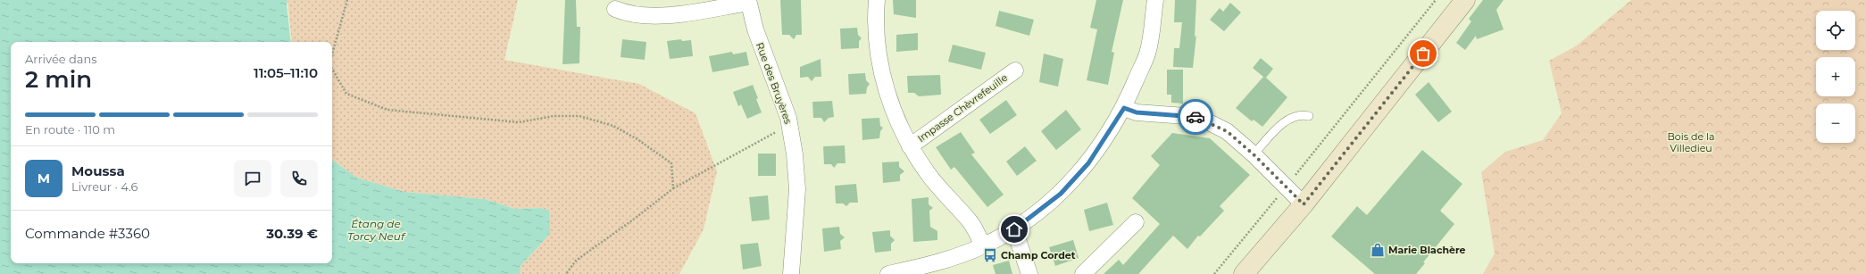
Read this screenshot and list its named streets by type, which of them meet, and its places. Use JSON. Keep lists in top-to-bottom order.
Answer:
{
  "streets": {
    "street": ["Rue des Bruyères", "Impasse Chèvrefeuille"]
  },
  "water": ["Étang de Torcy Neuf"],
  "parks": ["Bois de la Villedieu"],
  "places": {
    "shop": ["Marie Blachère"],
    "bus stop": ["Champ Cordet"]
  },
  "page": {
    "map_buttons": ["+", "−"],
    "heading": ["2 min", "Arrivée dans", "11:05–11:10"],
    "panel": [
      "Moussa",
      "Livreur · 4.6",
      "Commande #3360",
      "30.39 €"
    ],
    "bar": "En route · 110 m",
    "round": "M"
  }
}
